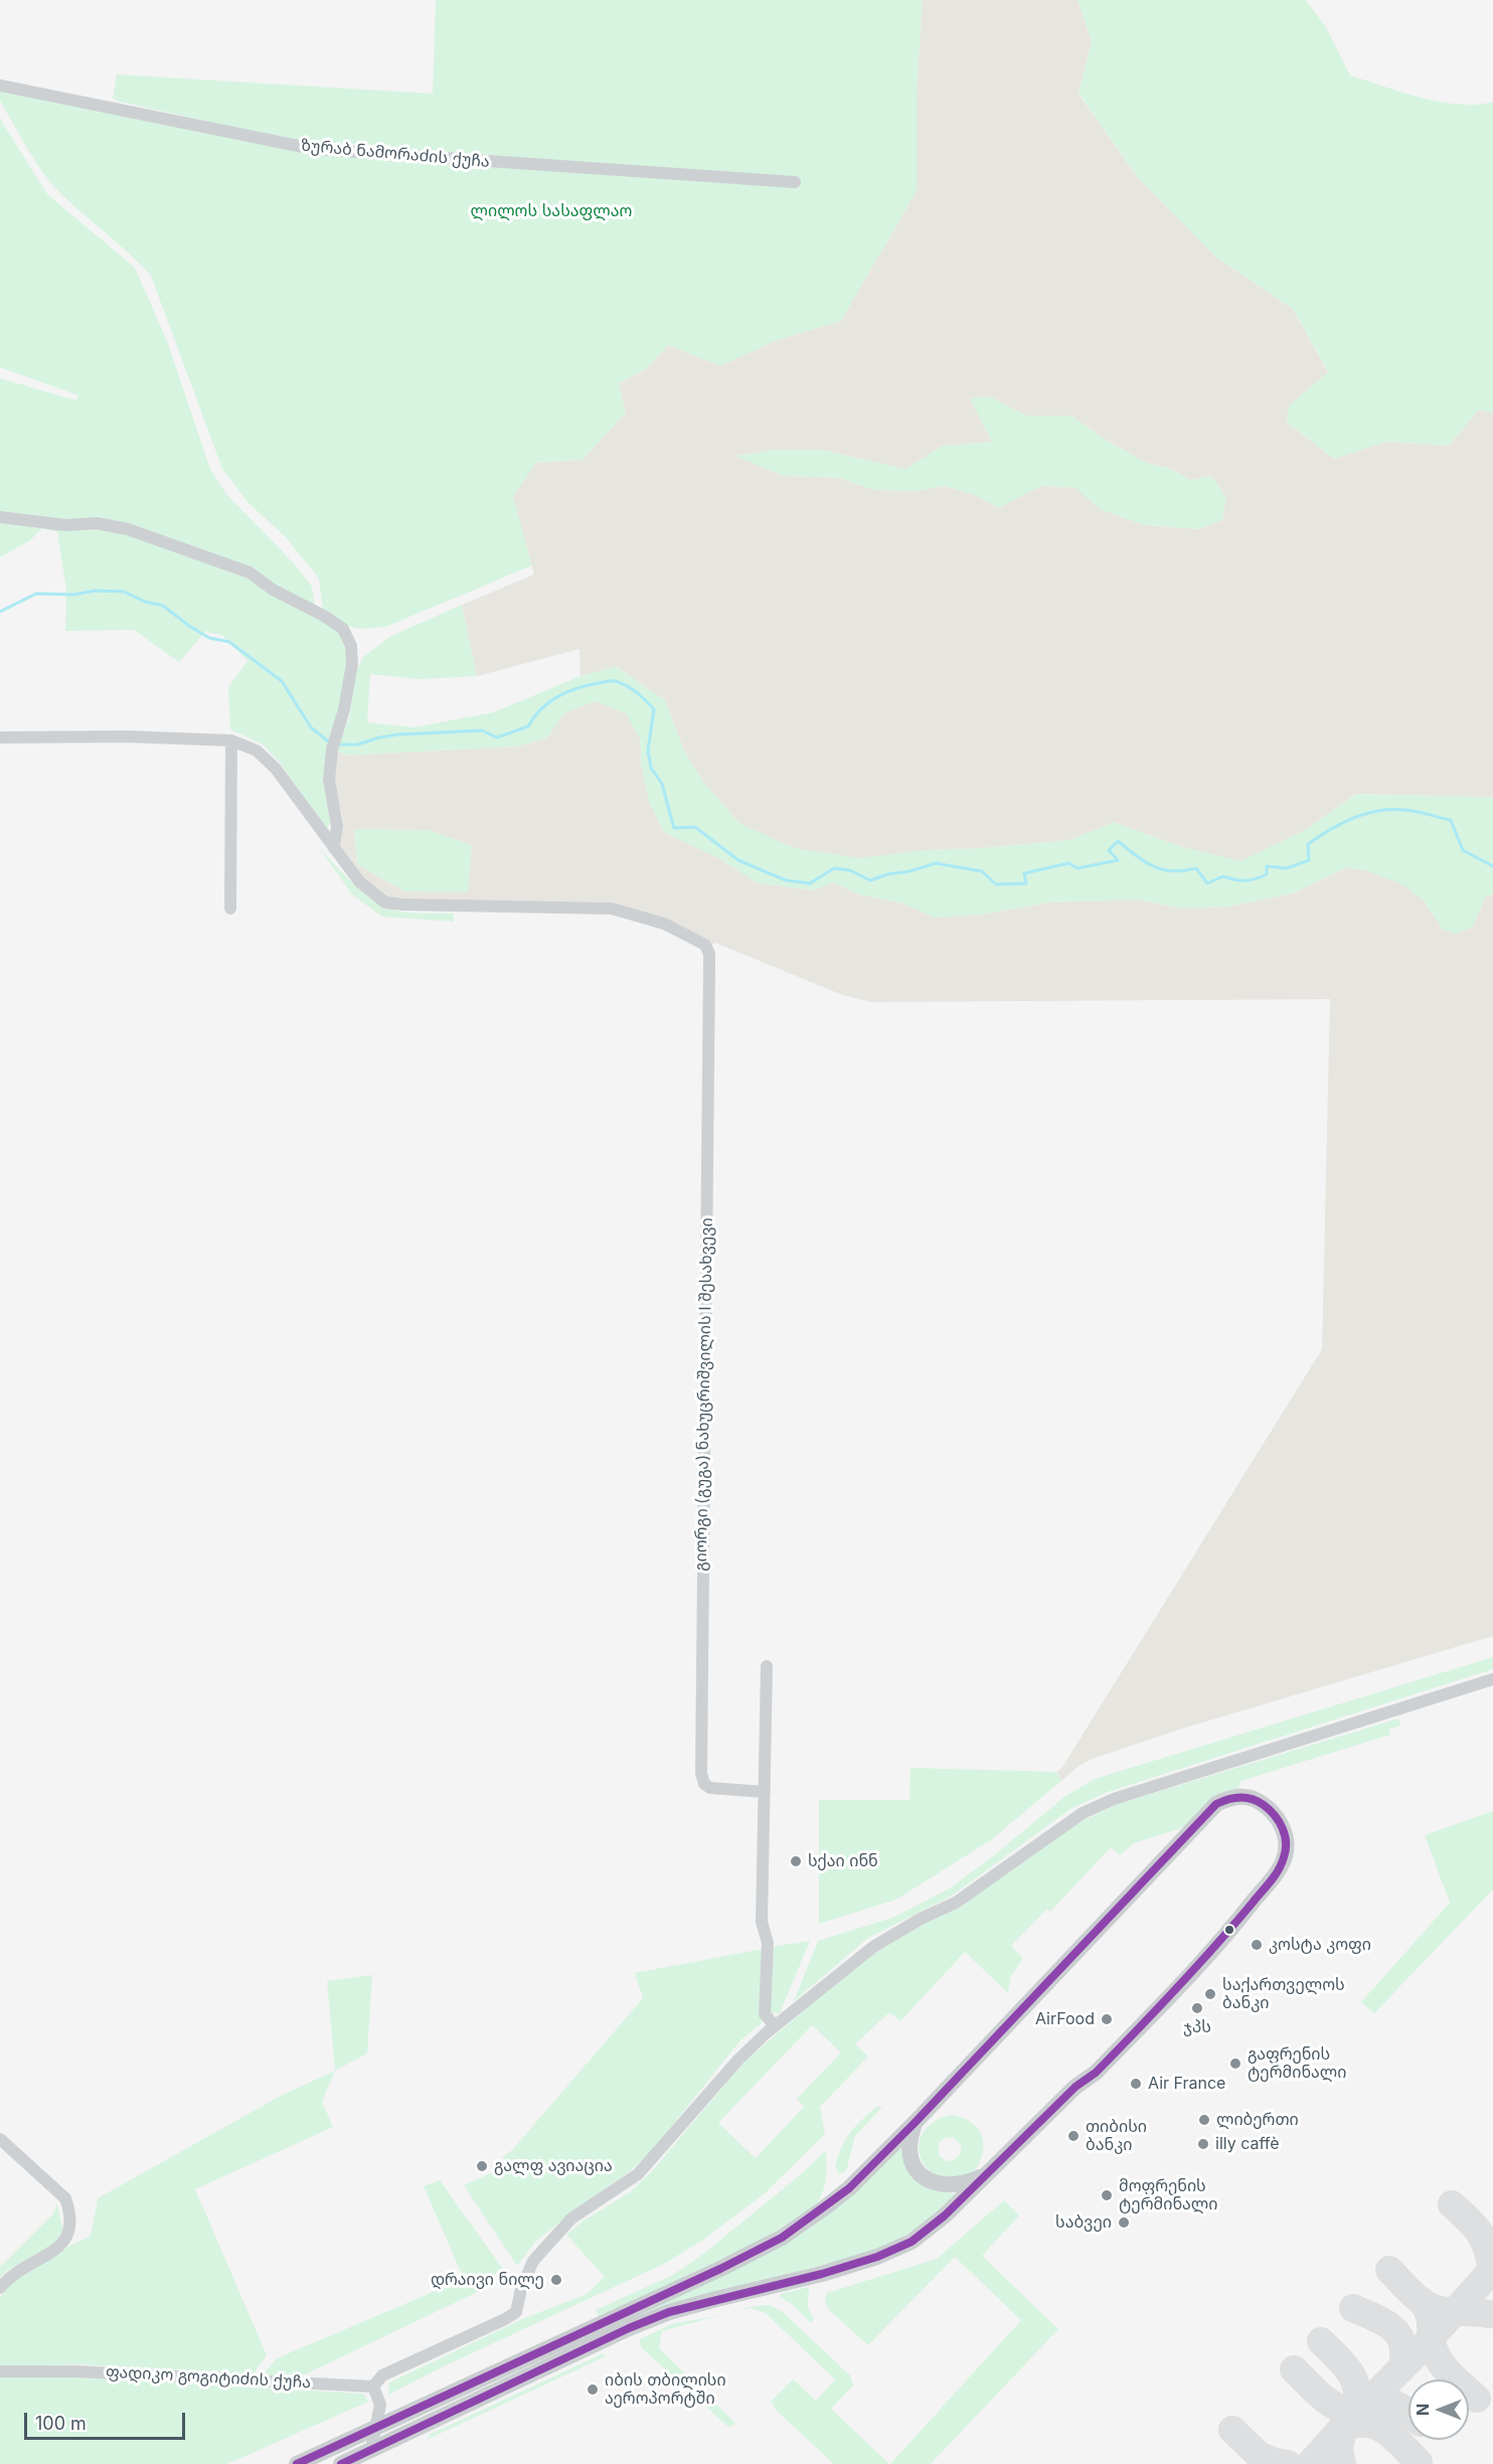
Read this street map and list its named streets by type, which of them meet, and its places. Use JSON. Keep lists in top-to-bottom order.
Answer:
{
  "streets": {
    "street": ["ზურაბ ნამორაძის ქუჩა", "გიორგი (გუგა) ნახუცრიშვილის I შესახვევი", "ფადიკო გოგიტიძის ქუჩა"]
  },
  "parks": ["ლილოს სასაფლაო"],
  "places": [
    "სქაი ინნ",
    "კოსტა კოფი",
    "საქართველოს ბანკი",
    "ჯპს",
    "AirFood",
    "გაფრენის ტერმინალი",
    "Air France",
    "ლიბერთი",
    "თიბისი ბანკი",
    "illy caffè",
    "გალფ ავიაცია",
    "მოფრენის ტერმინალი",
    "საბვეი",
    "დრაივი ნილე",
    "იბის თბილისი აეროპორტში"
  ],
  "scale_bar": "100 m",
  "north": "left"
}
